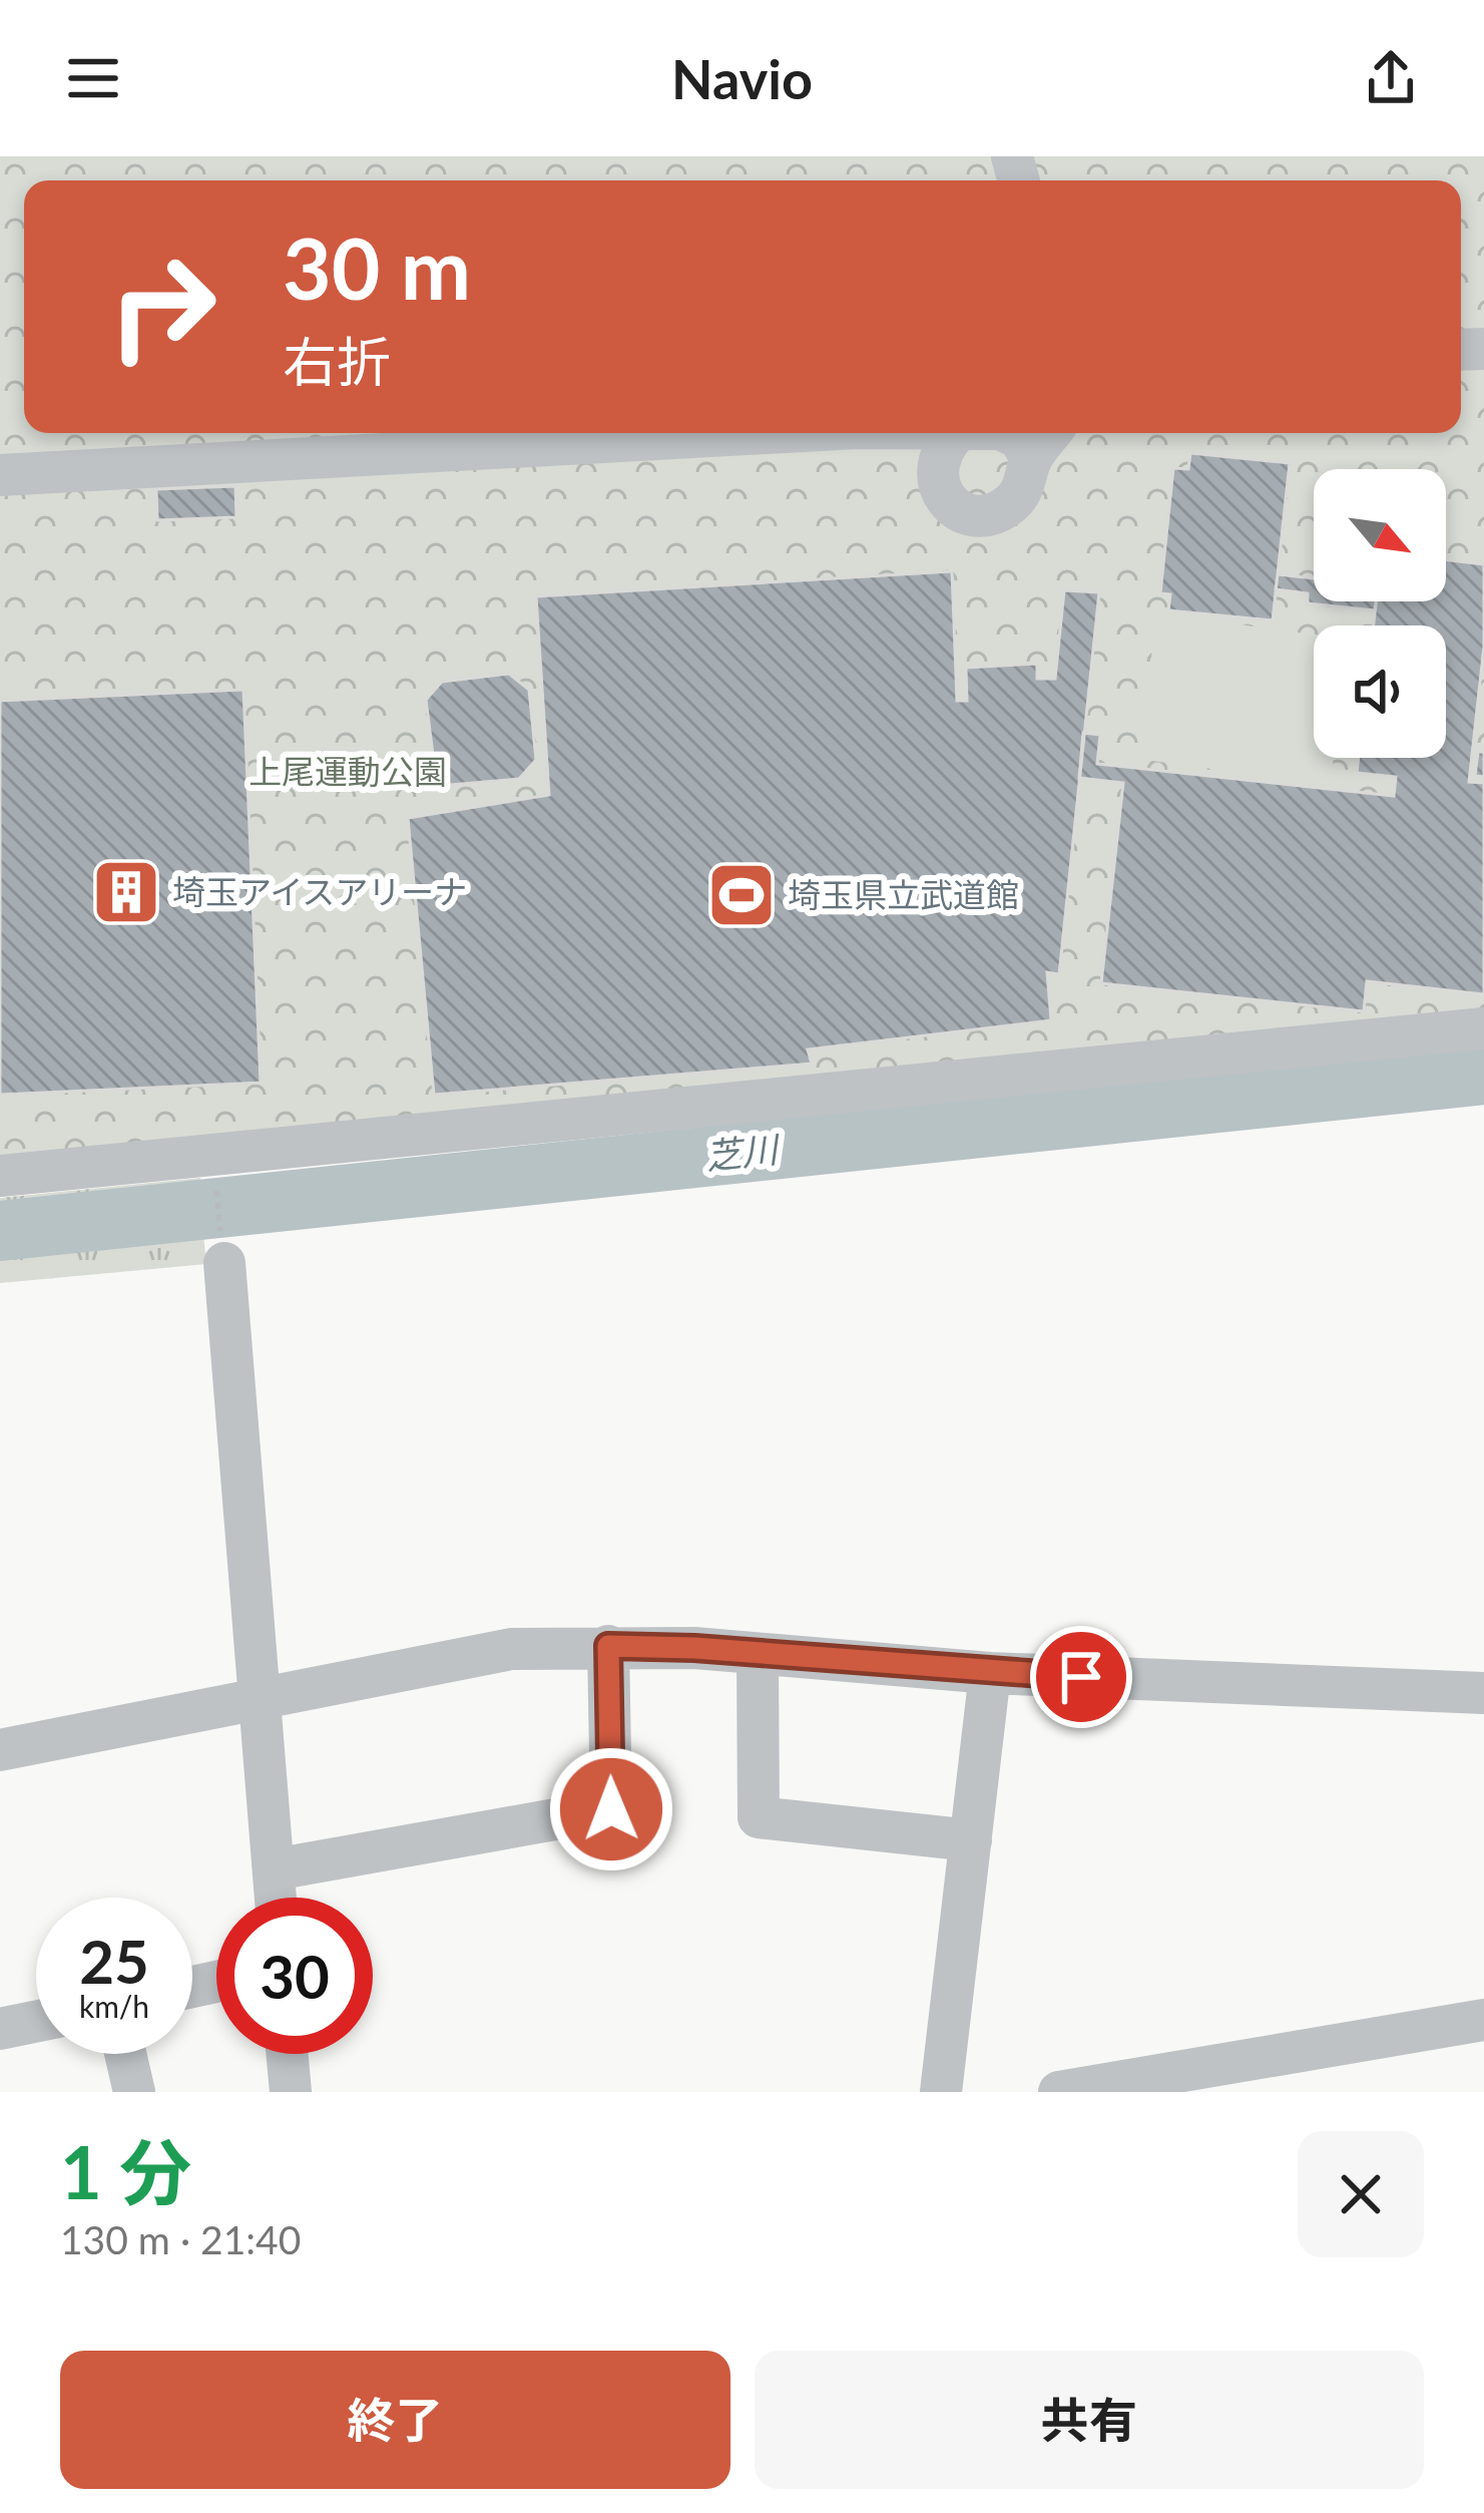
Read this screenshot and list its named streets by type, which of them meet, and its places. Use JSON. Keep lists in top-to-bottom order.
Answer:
{
  "water": ["芝川"],
  "parks": ["上尾運動公園"],
  "places": {
    "building": ["埼玉アイスアリーナ"],
    "sports": ["埼玉県立武道館"]
  },
  "north": "bottom right",
  "page": {
    "header": "Navio",
    "turn": ["30 m", "右折"],
    "speed": "25 km/h",
    "limit": "30",
    "heading": ["1 分", "130 m · 21:40"],
    "buttons": ["終了", "共有"]
  }
}
